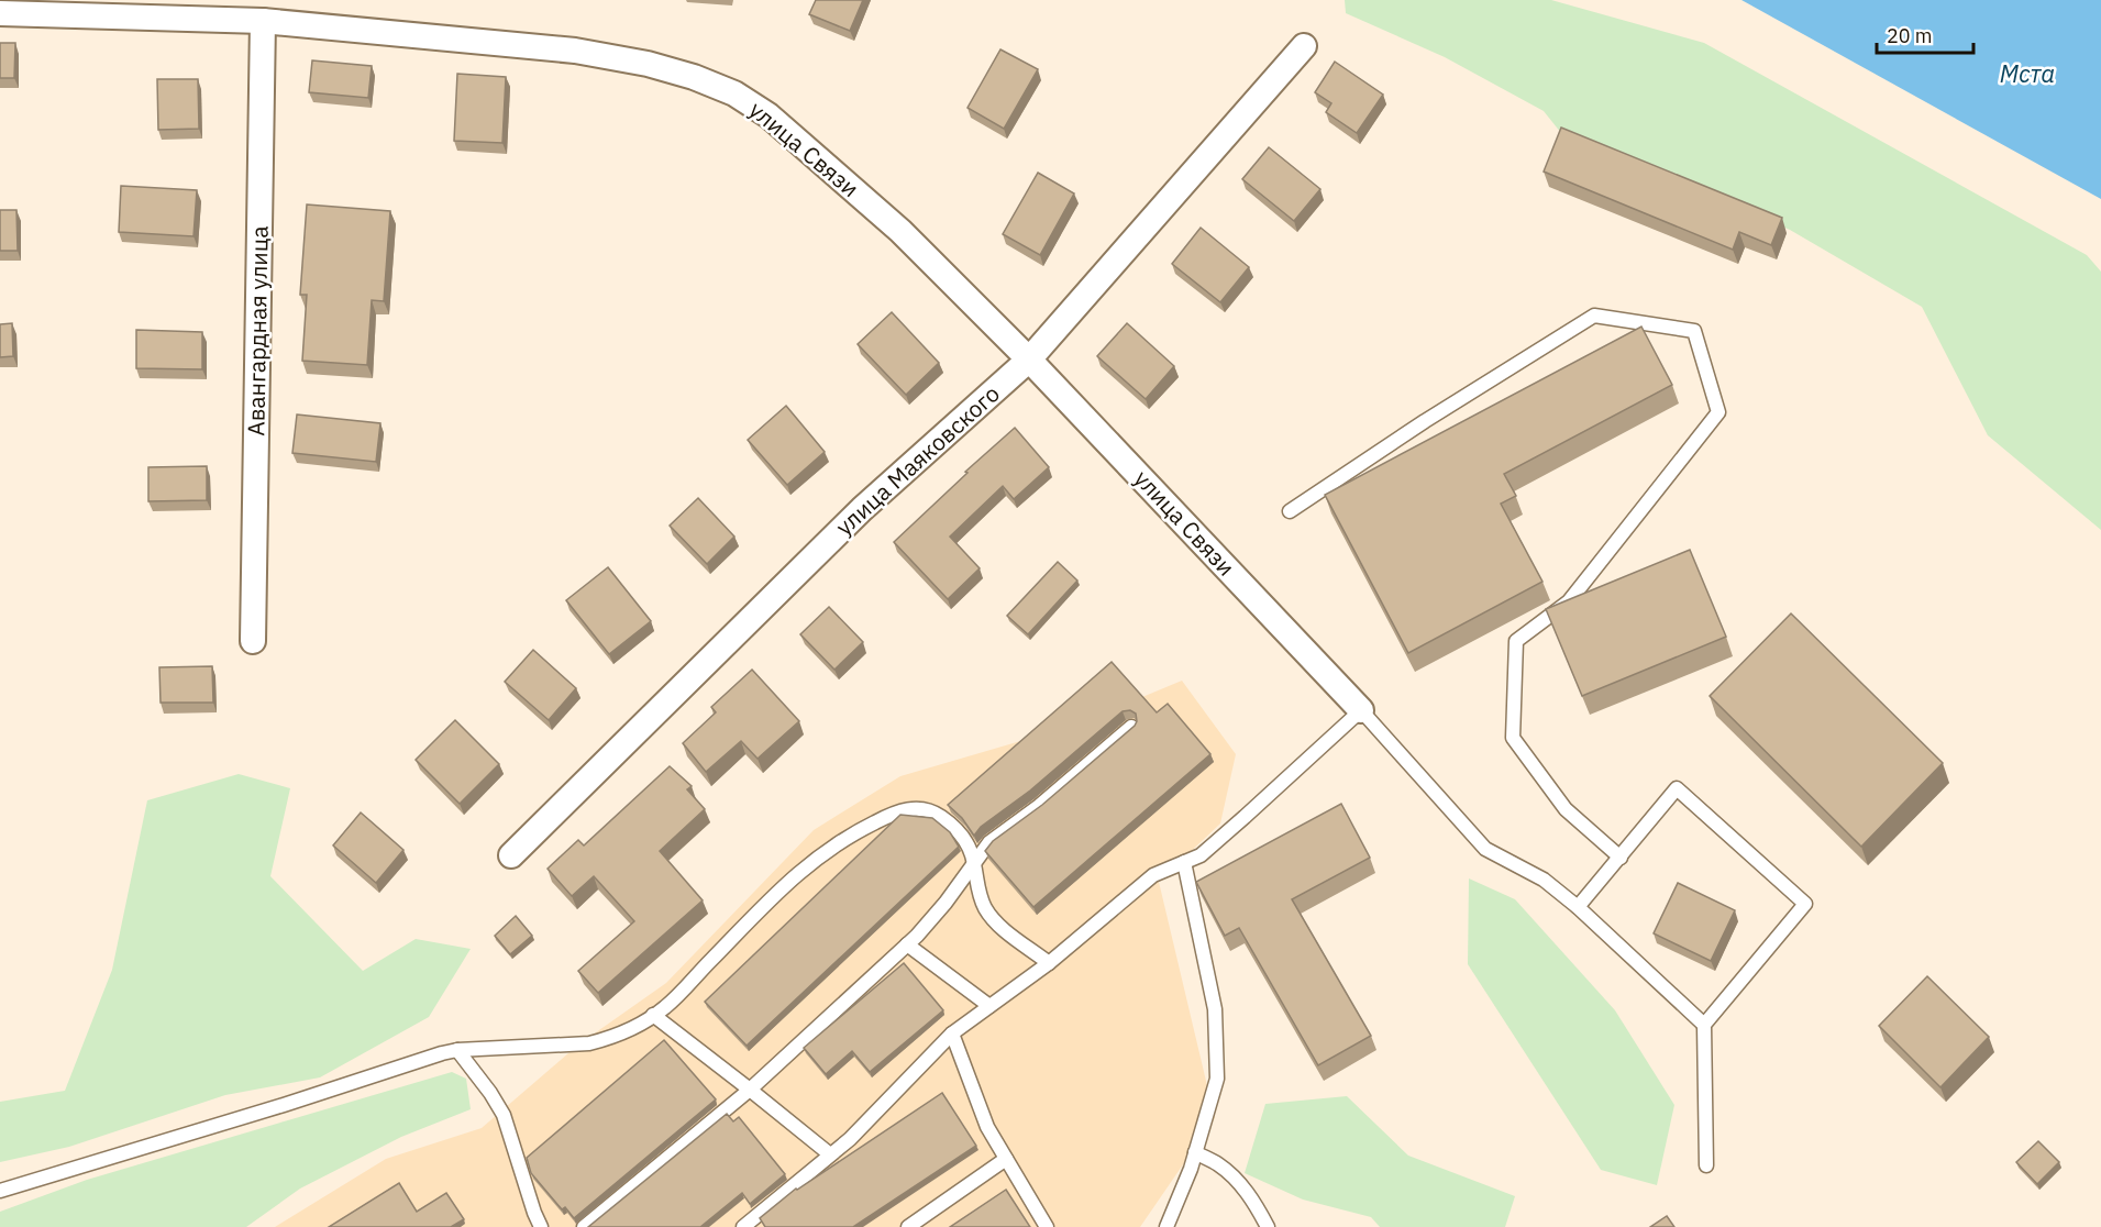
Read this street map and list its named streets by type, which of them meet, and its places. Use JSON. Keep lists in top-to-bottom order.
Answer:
{
  "streets": {
    "street": ["улица Связи", "Авангардная улица", "улица Маяковского"]
  },
  "crossings": [
    ["улица Связи", "Авангардная улица"],
    ["улица Связи", "улица Маяковского"]
  ],
  "water": ["Мста"],
  "scale_bar": "20 m"
}
